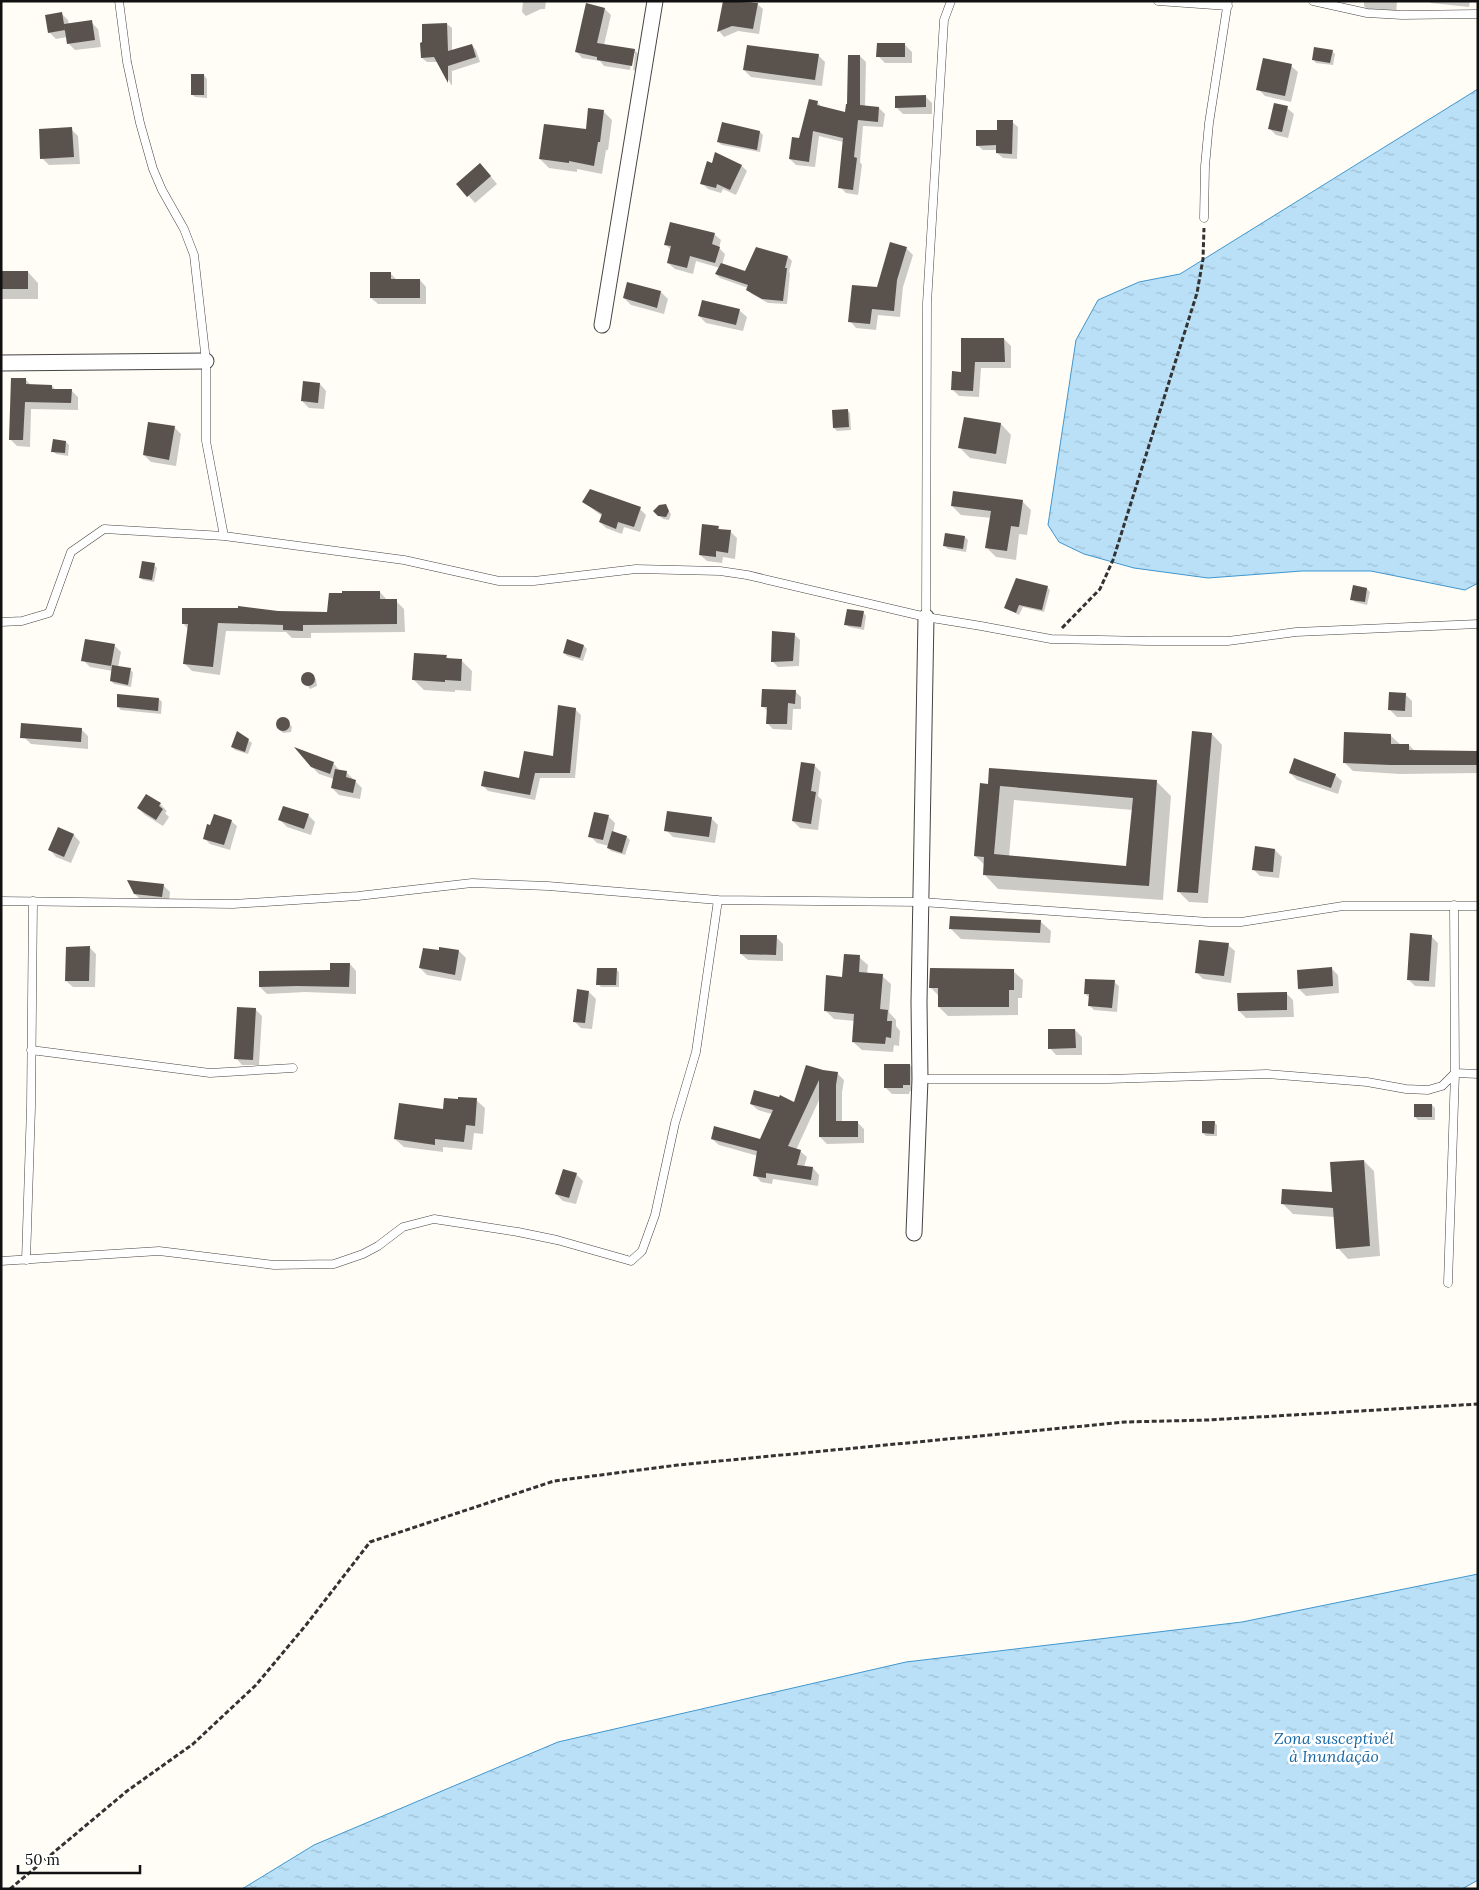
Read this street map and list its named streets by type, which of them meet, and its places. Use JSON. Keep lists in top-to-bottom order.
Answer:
{
  "water": ["Zona susceptivél à Inundação"],
  "scale_bar": "50 m"
}
